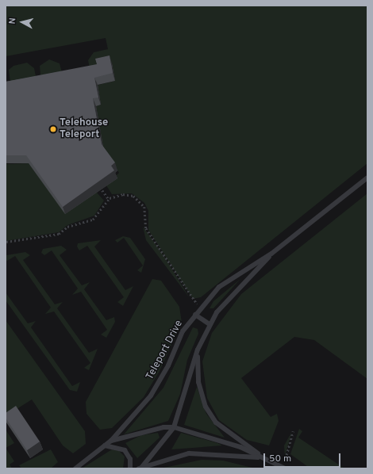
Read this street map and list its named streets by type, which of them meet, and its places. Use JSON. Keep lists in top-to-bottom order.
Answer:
{
  "streets": {
    "lane": ["Teleport Drive"]
  },
  "places": ["Telehouse Teleport"],
  "scale_bar": "50 m",
  "north": "left"
}
